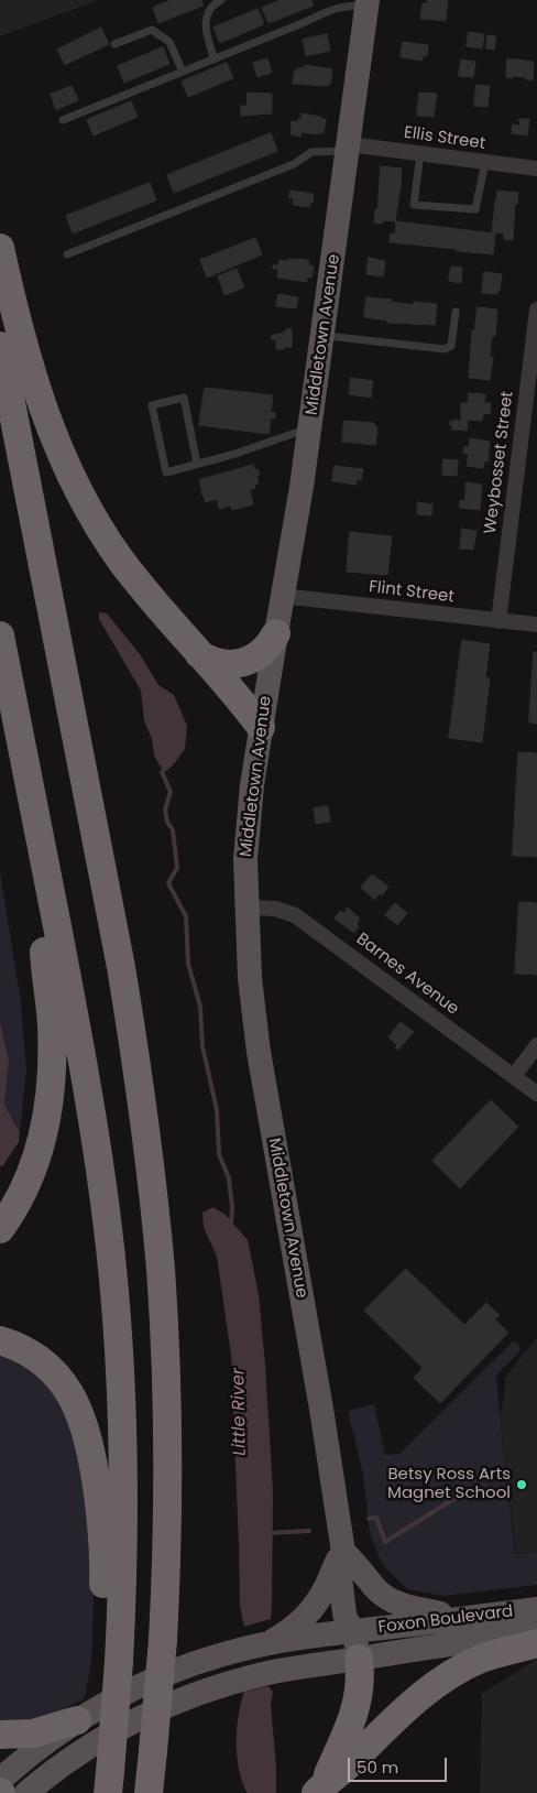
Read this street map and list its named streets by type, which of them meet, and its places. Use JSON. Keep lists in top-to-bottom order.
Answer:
{
  "streets": {
    "main road": ["Middletown Avenue", "Foxon Boulevard"],
    "street": [
      "Ellis Street",
      "Weybosset Street",
      "Flint Street",
      "Barnes Avenue"
    ]
  },
  "crossings": [
    ["Ellis Street", "Middletown Avenue"],
    ["Middletown Avenue", "Flint Street"],
    ["Middletown Avenue", "Barnes Avenue"],
    ["Middletown Avenue", "Foxon Boulevard"],
    ["Weybosset Street", "Flint Street"]
  ],
  "water": ["Little River"],
  "places": ["Betsy Ross Arts Magnet School"],
  "scale_bar": "50 m"
}
